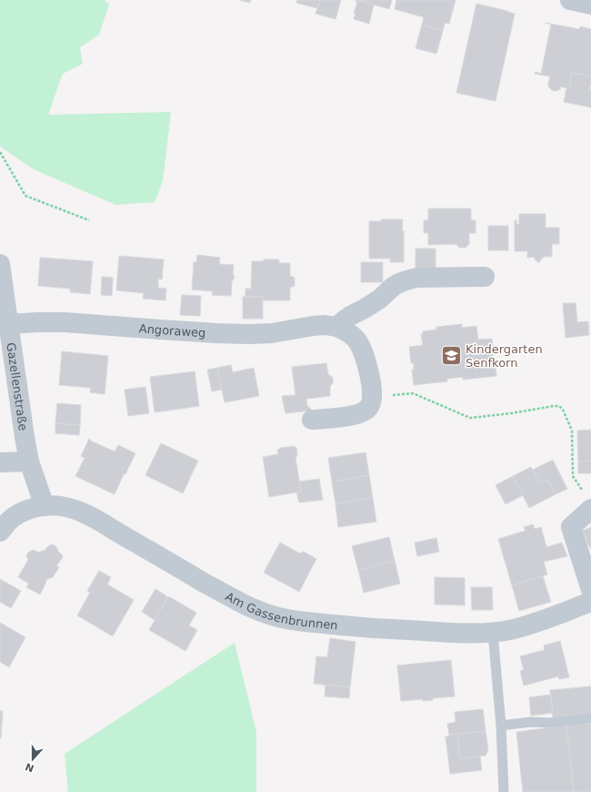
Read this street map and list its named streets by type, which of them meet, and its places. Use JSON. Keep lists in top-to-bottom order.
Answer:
{
  "streets": {
    "street": ["Angoraweg", "Gazellenstraße", "Am Gassenbrunnen"]
  },
  "crossings": [
    ["Angoraweg", "Gazellenstraße"],
    ["Gazellenstraße", "Am Gassenbrunnen"]
  ],
  "places": {
    "school or university": ["Kindergarten Senfkorn"]
  },
  "north": "bottom"
}
